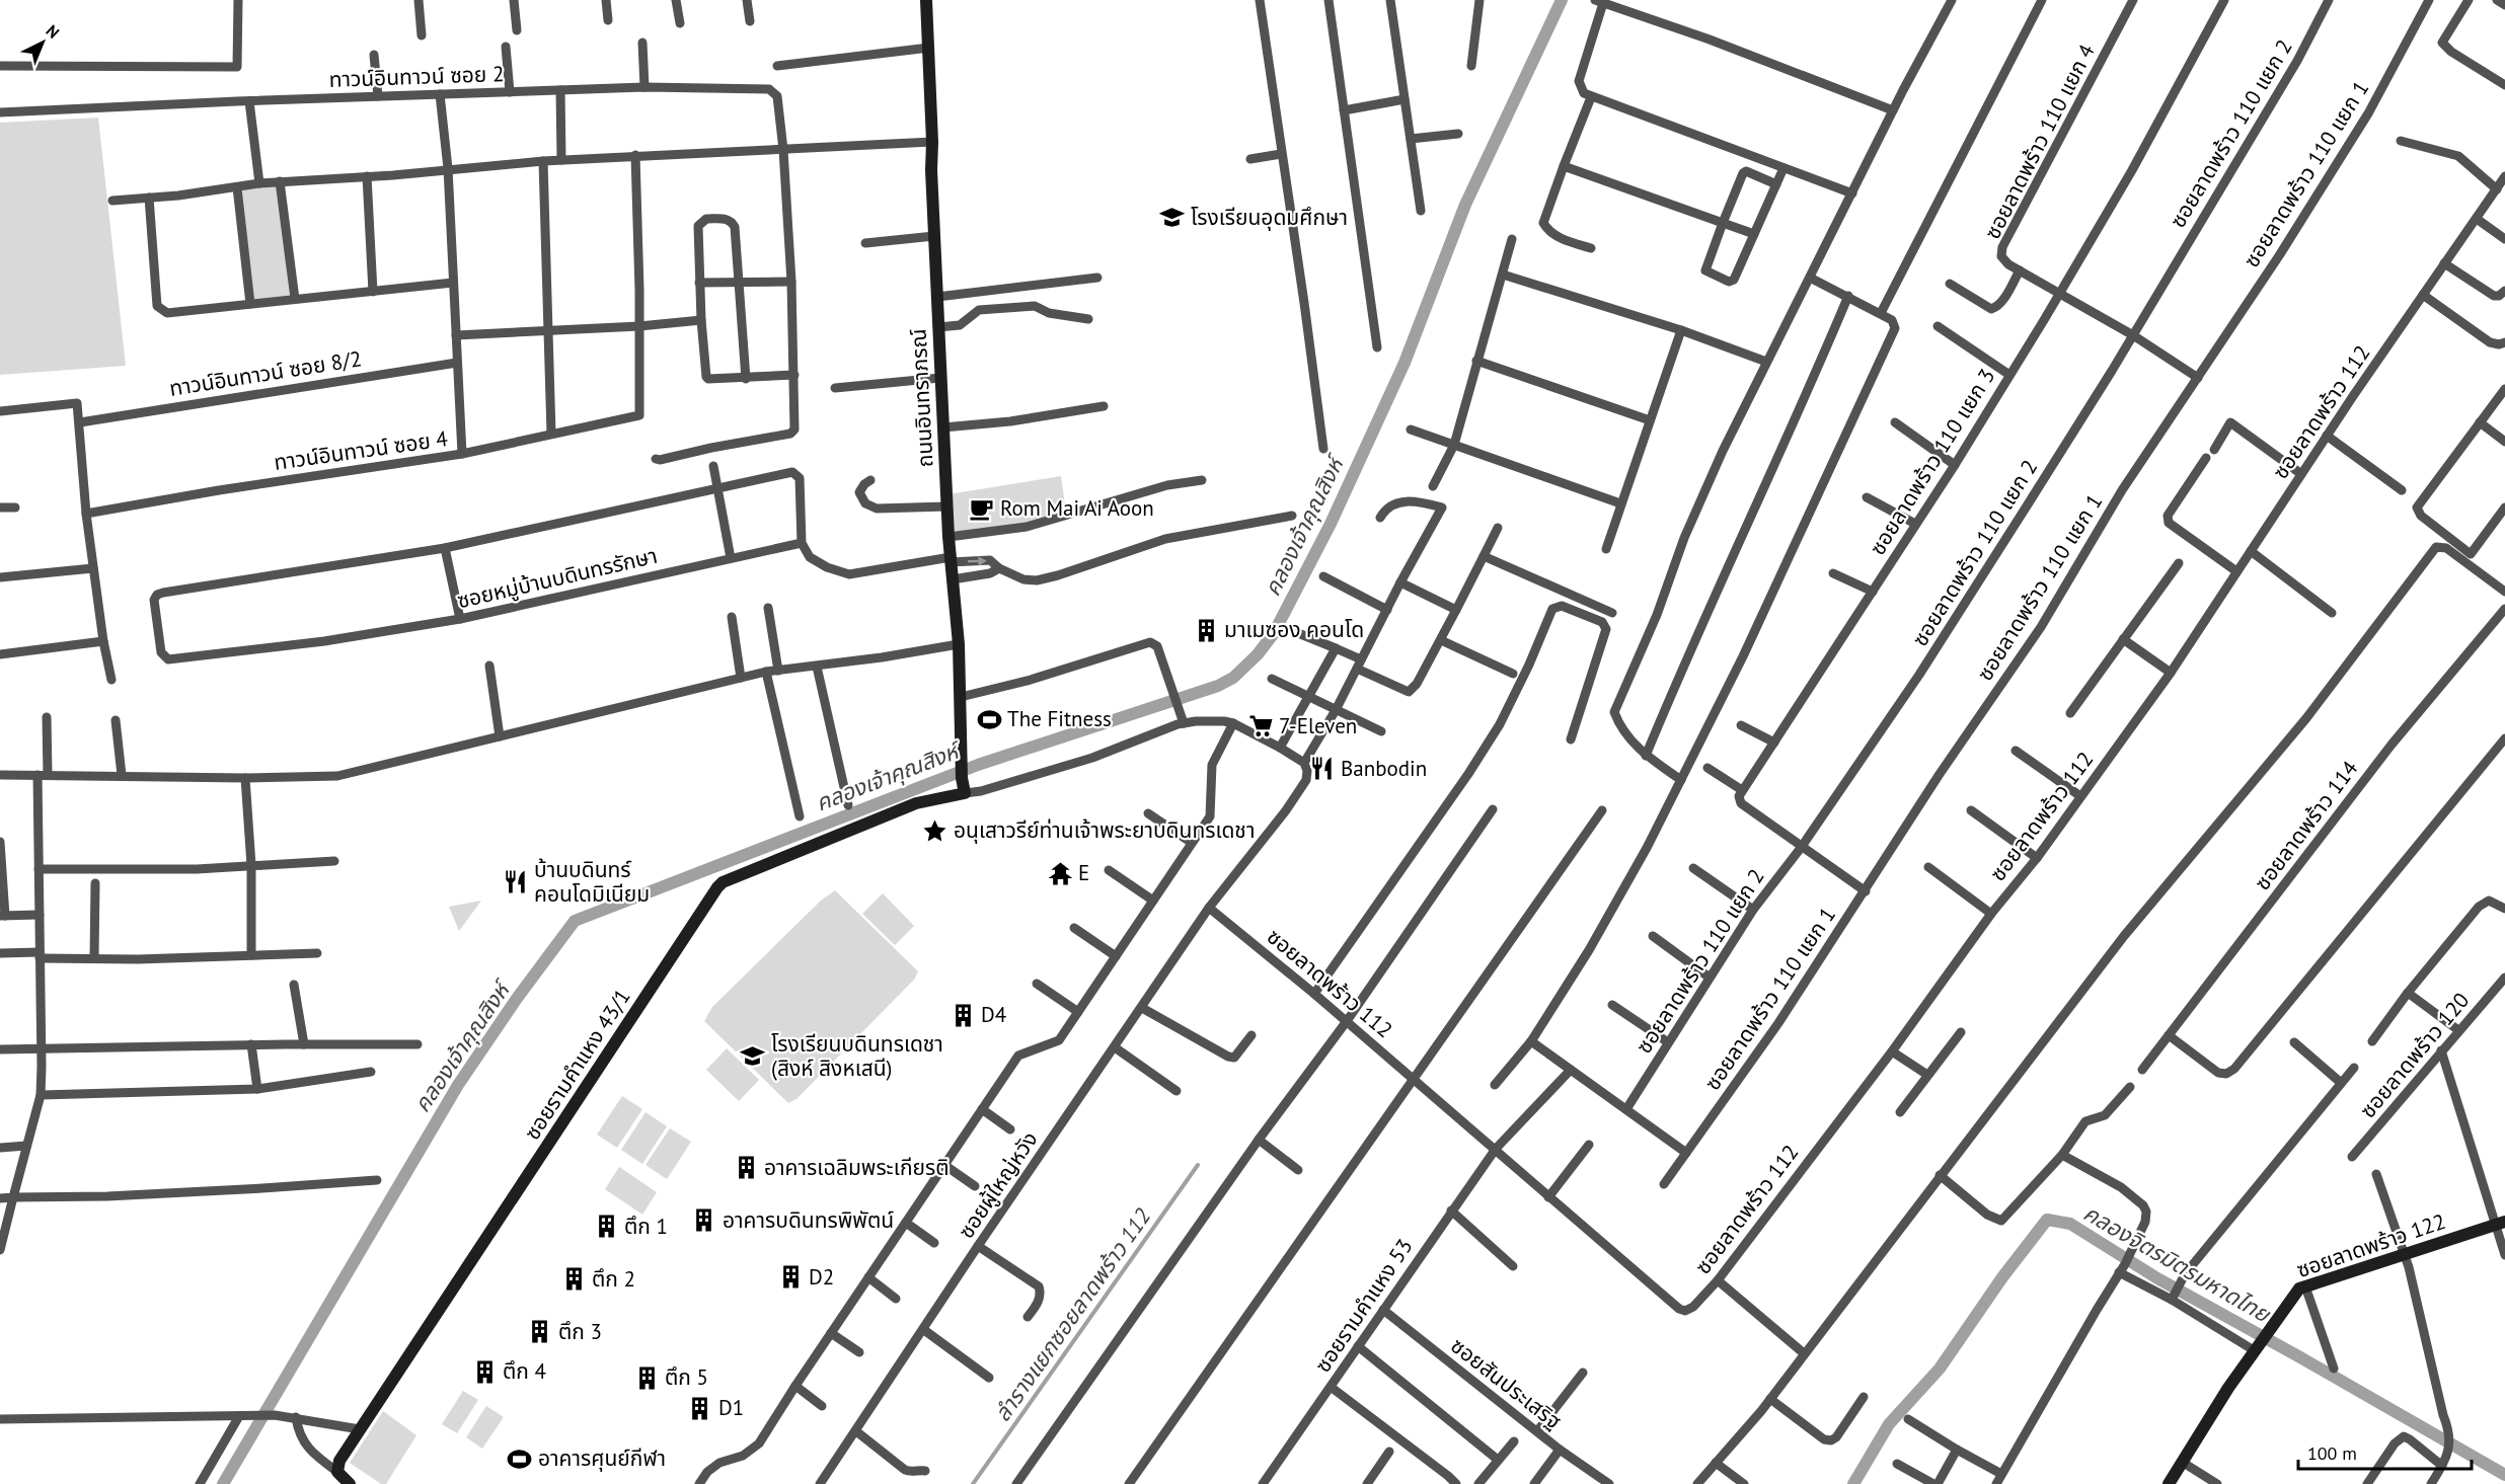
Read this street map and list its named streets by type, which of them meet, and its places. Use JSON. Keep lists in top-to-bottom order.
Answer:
{
  "streets": {
    "street": [
      "ทาวน์อินทาวน์ ซอย 2",
      "ซอยลาดพร้าว 110 แยก 2",
      "ซอยลาดพร้าว 110 แยก 4",
      "ซอยลาดพร้าว 110 แยก 1",
      "ทาวน์อินทาวน์ ซอย 8/2",
      "ถนนอินทราภรณ์",
      "ซอยลาดพร้าว 112",
      "ทาวน์อินทาวน์ ซอย 4",
      "ซอยลาดพร้าว 110 แยก 3",
      "ซอยหมู่บ้านบดินทรรักษา",
      "ซอยลาดพร้าว 114",
      "ซอยลาดพร้าว 120",
      "ซอยรามคำแหง 43/1",
      "ซอยผู้ใหญ่หวัง",
      "ซอยลาดพร้าว 122",
      "ซอยรามคำแหง 53",
      "ซอยสันประเสริฐ"
    ]
  },
  "crossings": [
    ["ซอยลาดพร้าว 110 แยก 2", "ซอยลาดพร้าว 110 แยก 4"],
    ["ซอยลาดพร้าว 110 แยก 4", "ซอยลาดพร้าว 110 แยก 1"],
    ["ซอยลาดพร้าว 110 แยก 4", "ซอยลาดพร้าว 110 แยก 3"],
    ["ถนนอินทราภรณ์", "ซอยรามคำแหง 43/1"],
    ["ซอยลาดพร้าว 112", "ซอยผู้ใหญ่หวัง"],
    ["ซอยลาดพร้าว 112", "ซอยรามคำแหง 53"],
    ["ซอยรามคำแหง 53", "ซอยสันประเสริฐ"]
  ],
  "water": ["คลองเจ้าคุณสิงห์", "คลองจิตรมิตรมหาดไทย", "ลำรางแยกซอยลาดพร้าว 112"],
  "places": {
    "school or university": ["โรงเรียนอุดมศึกษา", "โรงเรียนบดินทรเดชา (สิงห์ สิงหเสนี)"],
    "cafe": ["Rom Mai Ai Aoon"],
    "building": [
      "มาเมซอง คอนโด",
      "D4",
      "อาคารเฉลิมพระเกียรติ",
      "อาคารบดินทรพิพัตน์",
      "ตึก 1",
      "D2",
      "ตึก 2",
      "ตึก 3",
      "ตึก 4",
      "ตึก 5",
      "D1"
    ],
    "sports": ["The Fitness", "อาคารศุนย์กีฬา"],
    "supermarket": ["7-Eleven"],
    "restaurant": ["Banbodin", "บ้านบดินทร์ คอนโดมิเนียม"],
    "place": ["อนุเสาวรีย์ท่านเจ้าพระยาบดินทรเดชา"],
    "temple": ["E"]
  },
  "scale_bar": "100 m",
  "north": "top right"
}
